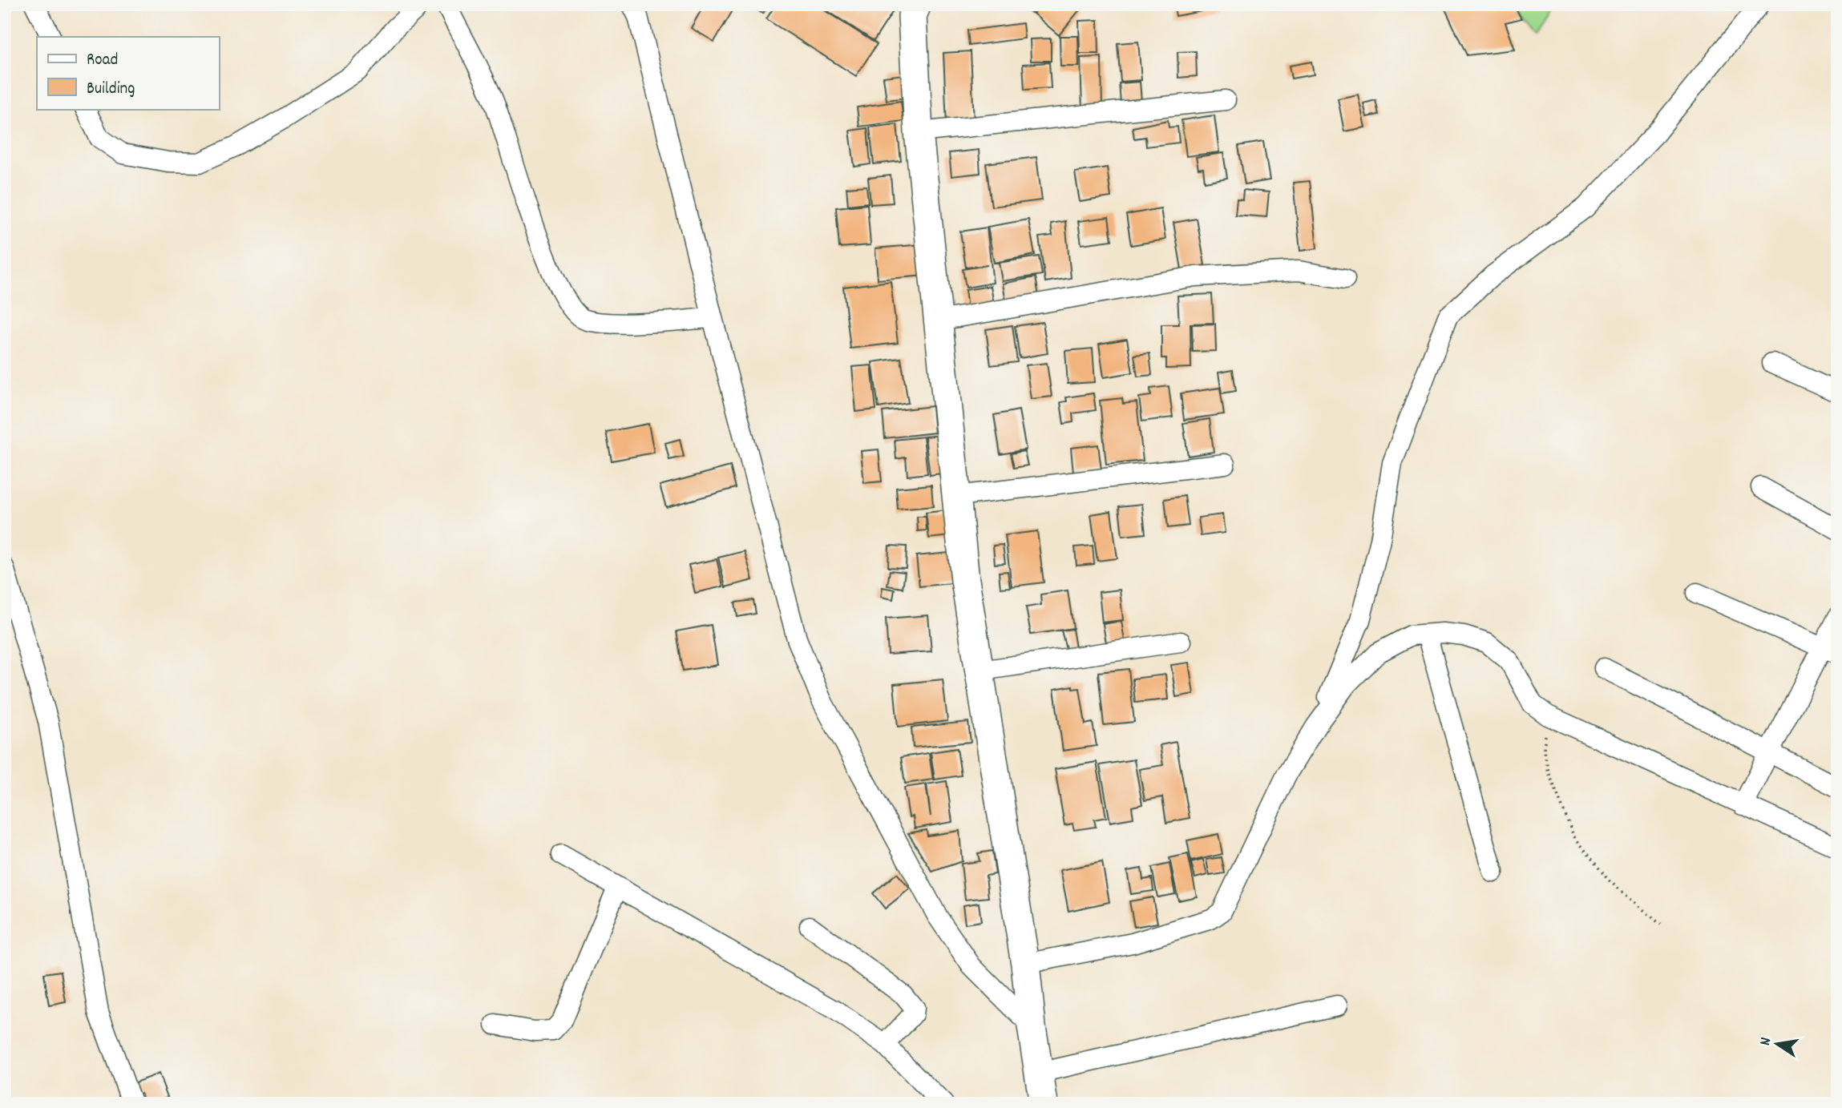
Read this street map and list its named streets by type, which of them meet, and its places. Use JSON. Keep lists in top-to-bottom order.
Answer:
{
  "legend": ["Road", "Building"],
  "north": "left"
}
